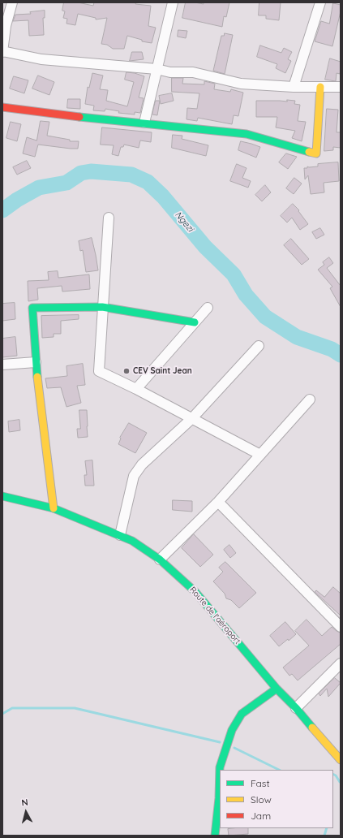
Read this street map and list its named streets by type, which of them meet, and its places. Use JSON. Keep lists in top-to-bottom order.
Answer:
{
  "streets": {
    "street": ["Route de l'aéroport"]
  },
  "water": ["Ngezi"],
  "places": ["CEV Saint Jean"],
  "legend": ["Fast", "Slow", "Jam"],
  "north": "top"
}
